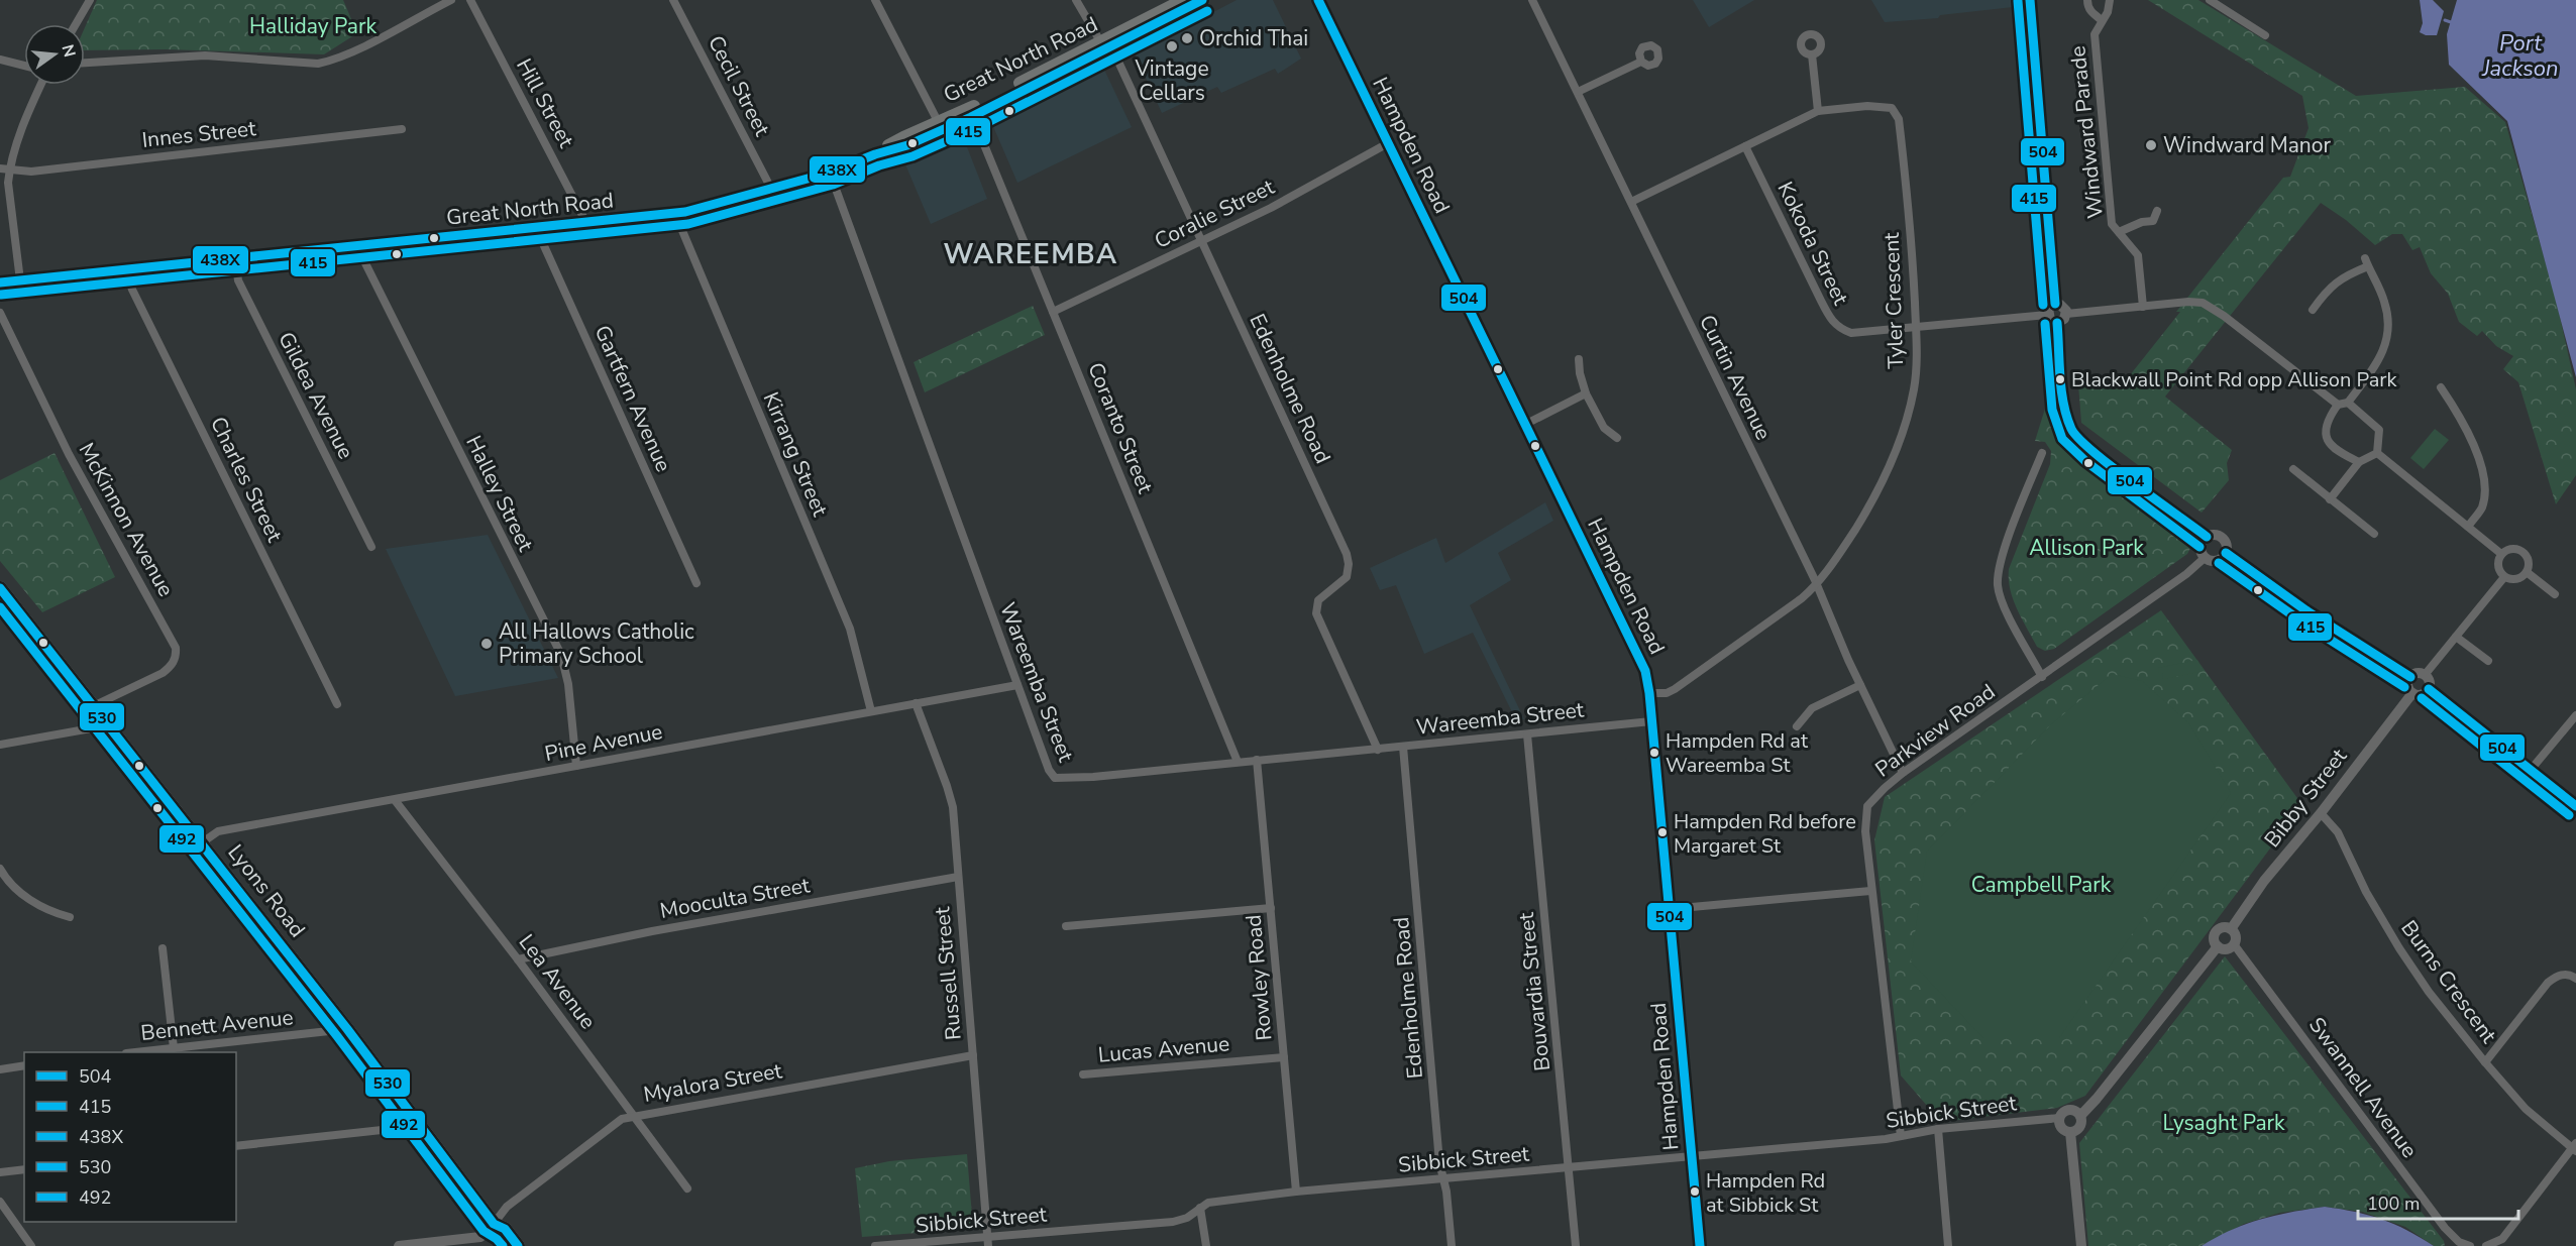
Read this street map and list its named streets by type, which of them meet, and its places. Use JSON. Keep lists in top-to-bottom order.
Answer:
{
  "streets": {
    "main road": ["Great North Road", "Hampden Road", "Lyons Road"],
    "street": [
      "Cecil Street",
      "Hill Street",
      "Windward Parade",
      "Innes Street",
      "Coralie Street",
      "Kokoda Street",
      "Tyler Crescent",
      "Curtin Avenue",
      "Edenholme Road",
      "Gildea Avenue",
      "Gartfern Avenue",
      "Coranto Street",
      "Kirrang Street",
      "Charles Street",
      "Halley Street",
      "McKinnon Avenue",
      "Wareemba Street",
      "Parkview Road",
      "Pine Avenue",
      "Bibby Street",
      "Mooculta Street",
      "Russell Street",
      "Rowley Road",
      "Lea Avenue",
      "Burns Crescent",
      "Bouvardia Street",
      "Bennett Avenue",
      "Lucas Avenue",
      "Myalora Street",
      "Swannell Avenue",
      "Sibbick Street"
    ]
  },
  "crossings": [
    ["Great North Road", "Cecil Street"],
    ["Great North Road", "Hill Street"],
    ["Great North Road", "Edenholme Road"],
    ["Great North Road", "Gildea Avenue"],
    ["Great North Road", "Gartfern Avenue"],
    ["Great North Road", "Coranto Street"],
    ["Great North Road", "Kirrang Street"],
    ["Great North Road", "Charles Street"],
    ["Great North Road", "Halley Street"],
    ["Great North Road", "Wareemba Street"],
    ["Hampden Road", "Coralie Street"],
    ["Hampden Road", "Tyler Crescent"],
    ["Hampden Road", "Wareemba Street"],
    ["Hampden Road", "Sibbick Street"],
    ["Coralie Street", "Edenholme Road"],
    ["Coralie Street", "Coranto Street"],
    ["Kokoda Street", "Tyler Crescent"],
    ["Tyler Crescent", "Curtin Avenue"],
    ["Curtin Avenue", "Parkview Road"],
    ["Edenholme Road", "Wareemba Street"],
    ["Edenholme Road", "Sibbick Street"],
    ["Coranto Street", "Wareemba Street"],
    ["Kirrang Street", "Pine Avenue"],
    ["Halley Street", "Pine Avenue"],
    ["McKinnon Avenue", "Lyons Road"],
    ["Wareemba Street", "Pine Avenue"],
    ["Wareemba Street", "Rowley Road"],
    ["Wareemba Street", "Bouvardia Street"],
    ["Parkview Road", "Sibbick Street"],
    ["Pine Avenue", "Lyons Road"],
    ["Pine Avenue", "Russell Street"],
    ["Pine Avenue", "Lea Avenue"],
    ["Bibby Street", "Burns Crescent"],
    ["Bibby Street", "Swannell Avenue"],
    ["Lyons Road", "Bennett Avenue"],
    ["Lyons Road", "Myalora Street"],
    ["Mooculta Street", "Russell Street"],
    ["Mooculta Street", "Lea Avenue"],
    ["Russell Street", "Myalora Street"],
    ["Russell Street", "Sibbick Street"],
    ["Rowley Road", "Lucas Avenue"],
    ["Rowley Road", "Sibbick Street"],
    ["Lea Avenue", "Myalora Street"],
    ["Bouvardia Street", "Sibbick Street"]
  ],
  "districts": ["WAREEMBA"],
  "water": ["Port Jackson"],
  "parks": [
    "Halliday Park",
    "Allison Park",
    "Campbell Park",
    "Lysaght Park"
  ],
  "places": [
    "Orchid Thai",
    "Vintage Cellars",
    "Windward Manor",
    "Blackwall Point Rd opp Allison Park",
    "All Hallows Catholic Primary School",
    "Hampden Rd at Wareemba St",
    "Hampden Rd before Margaret St",
    "Hampden Rd at Sibbick St"
  ],
  "lines": [
    "transit line 504",
    "transit line 438X",
    "transit line 415",
    "transit line 530",
    "transit line 492"
  ],
  "legend": [
    "504",
    "415",
    "438X",
    "530",
    "492"
  ],
  "scale_bar": "100 m",
  "north": "right"
}
